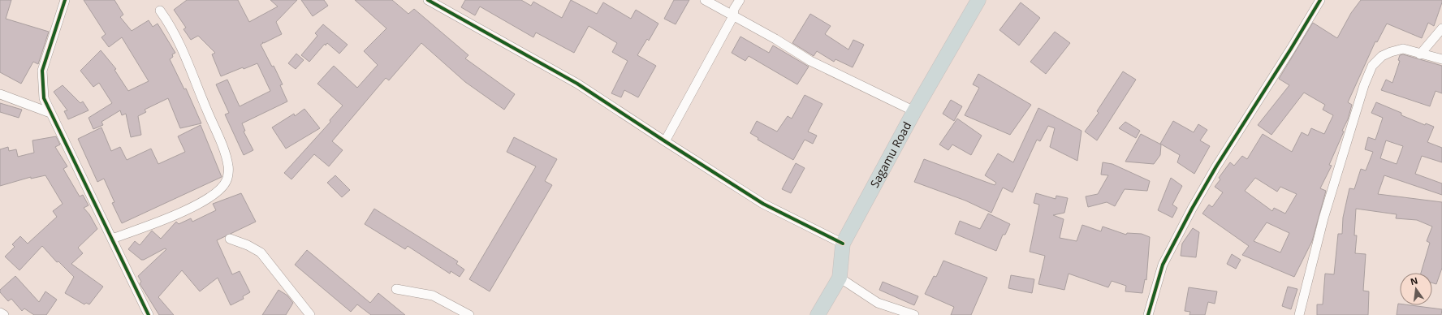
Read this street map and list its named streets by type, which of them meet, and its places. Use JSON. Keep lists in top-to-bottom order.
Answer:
{
  "streets": {
    "highway": ["Sagamu Road"]
  },
  "north": "top"
}
